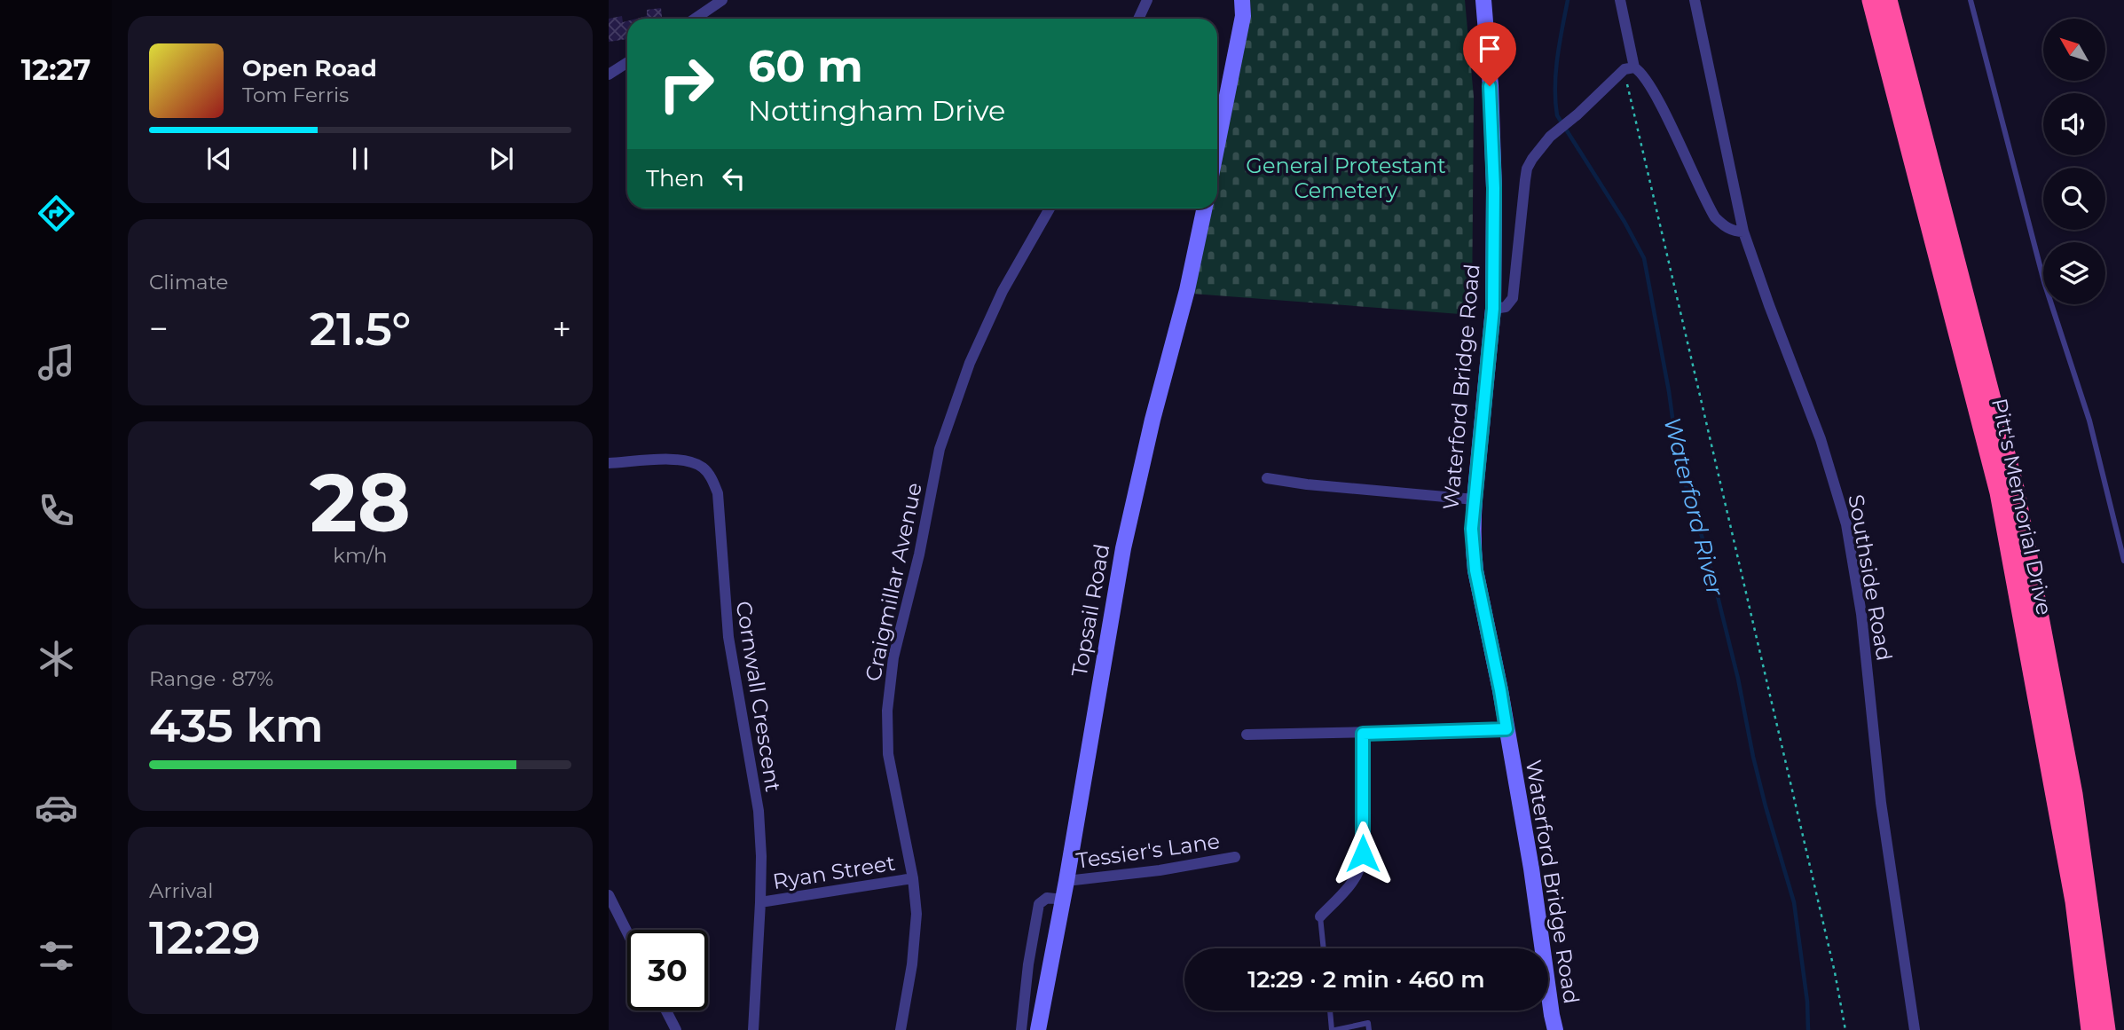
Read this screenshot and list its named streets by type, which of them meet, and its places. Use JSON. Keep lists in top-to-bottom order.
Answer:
{
  "streets": {
    "highway": ["Pitt's Memorial Drive"],
    "main road": ["Waterford Bridge Road", "Topsail Road"],
    "street": [
      "Southside Road",
      "Craigmillar Avenue",
      "Cornwall Crescent",
      "Tessier's Lane",
      "Ryan Street"
    ]
  },
  "crossings": [
    ["Craigmillar Avenue", "Ryan Street"],
    ["Topsail Road", "Tessier's Lane"],
    ["Cornwall Crescent", "Ryan Street"]
  ],
  "water": ["Waterford River"],
  "parks": ["General Protestant Cemetery"],
  "north": "top left",
  "page": {
    "tabs": "12:27",
    "turn": ["60 m", "Nottingham Drive"],
    "song": ["Open Road", "Tom Ferris"],
    "then": "Then",
    "tile": [
      "Climate",
      ["28", "km/h"],
      ["Range · 87%", "435 km"],
      ["Arrival", "12:29"]
    ],
    "heat": ["−", "21.5°", "+"],
    "limit": "30",
    "trip": "12:29 · 2 min · 460 m"
  }
}
